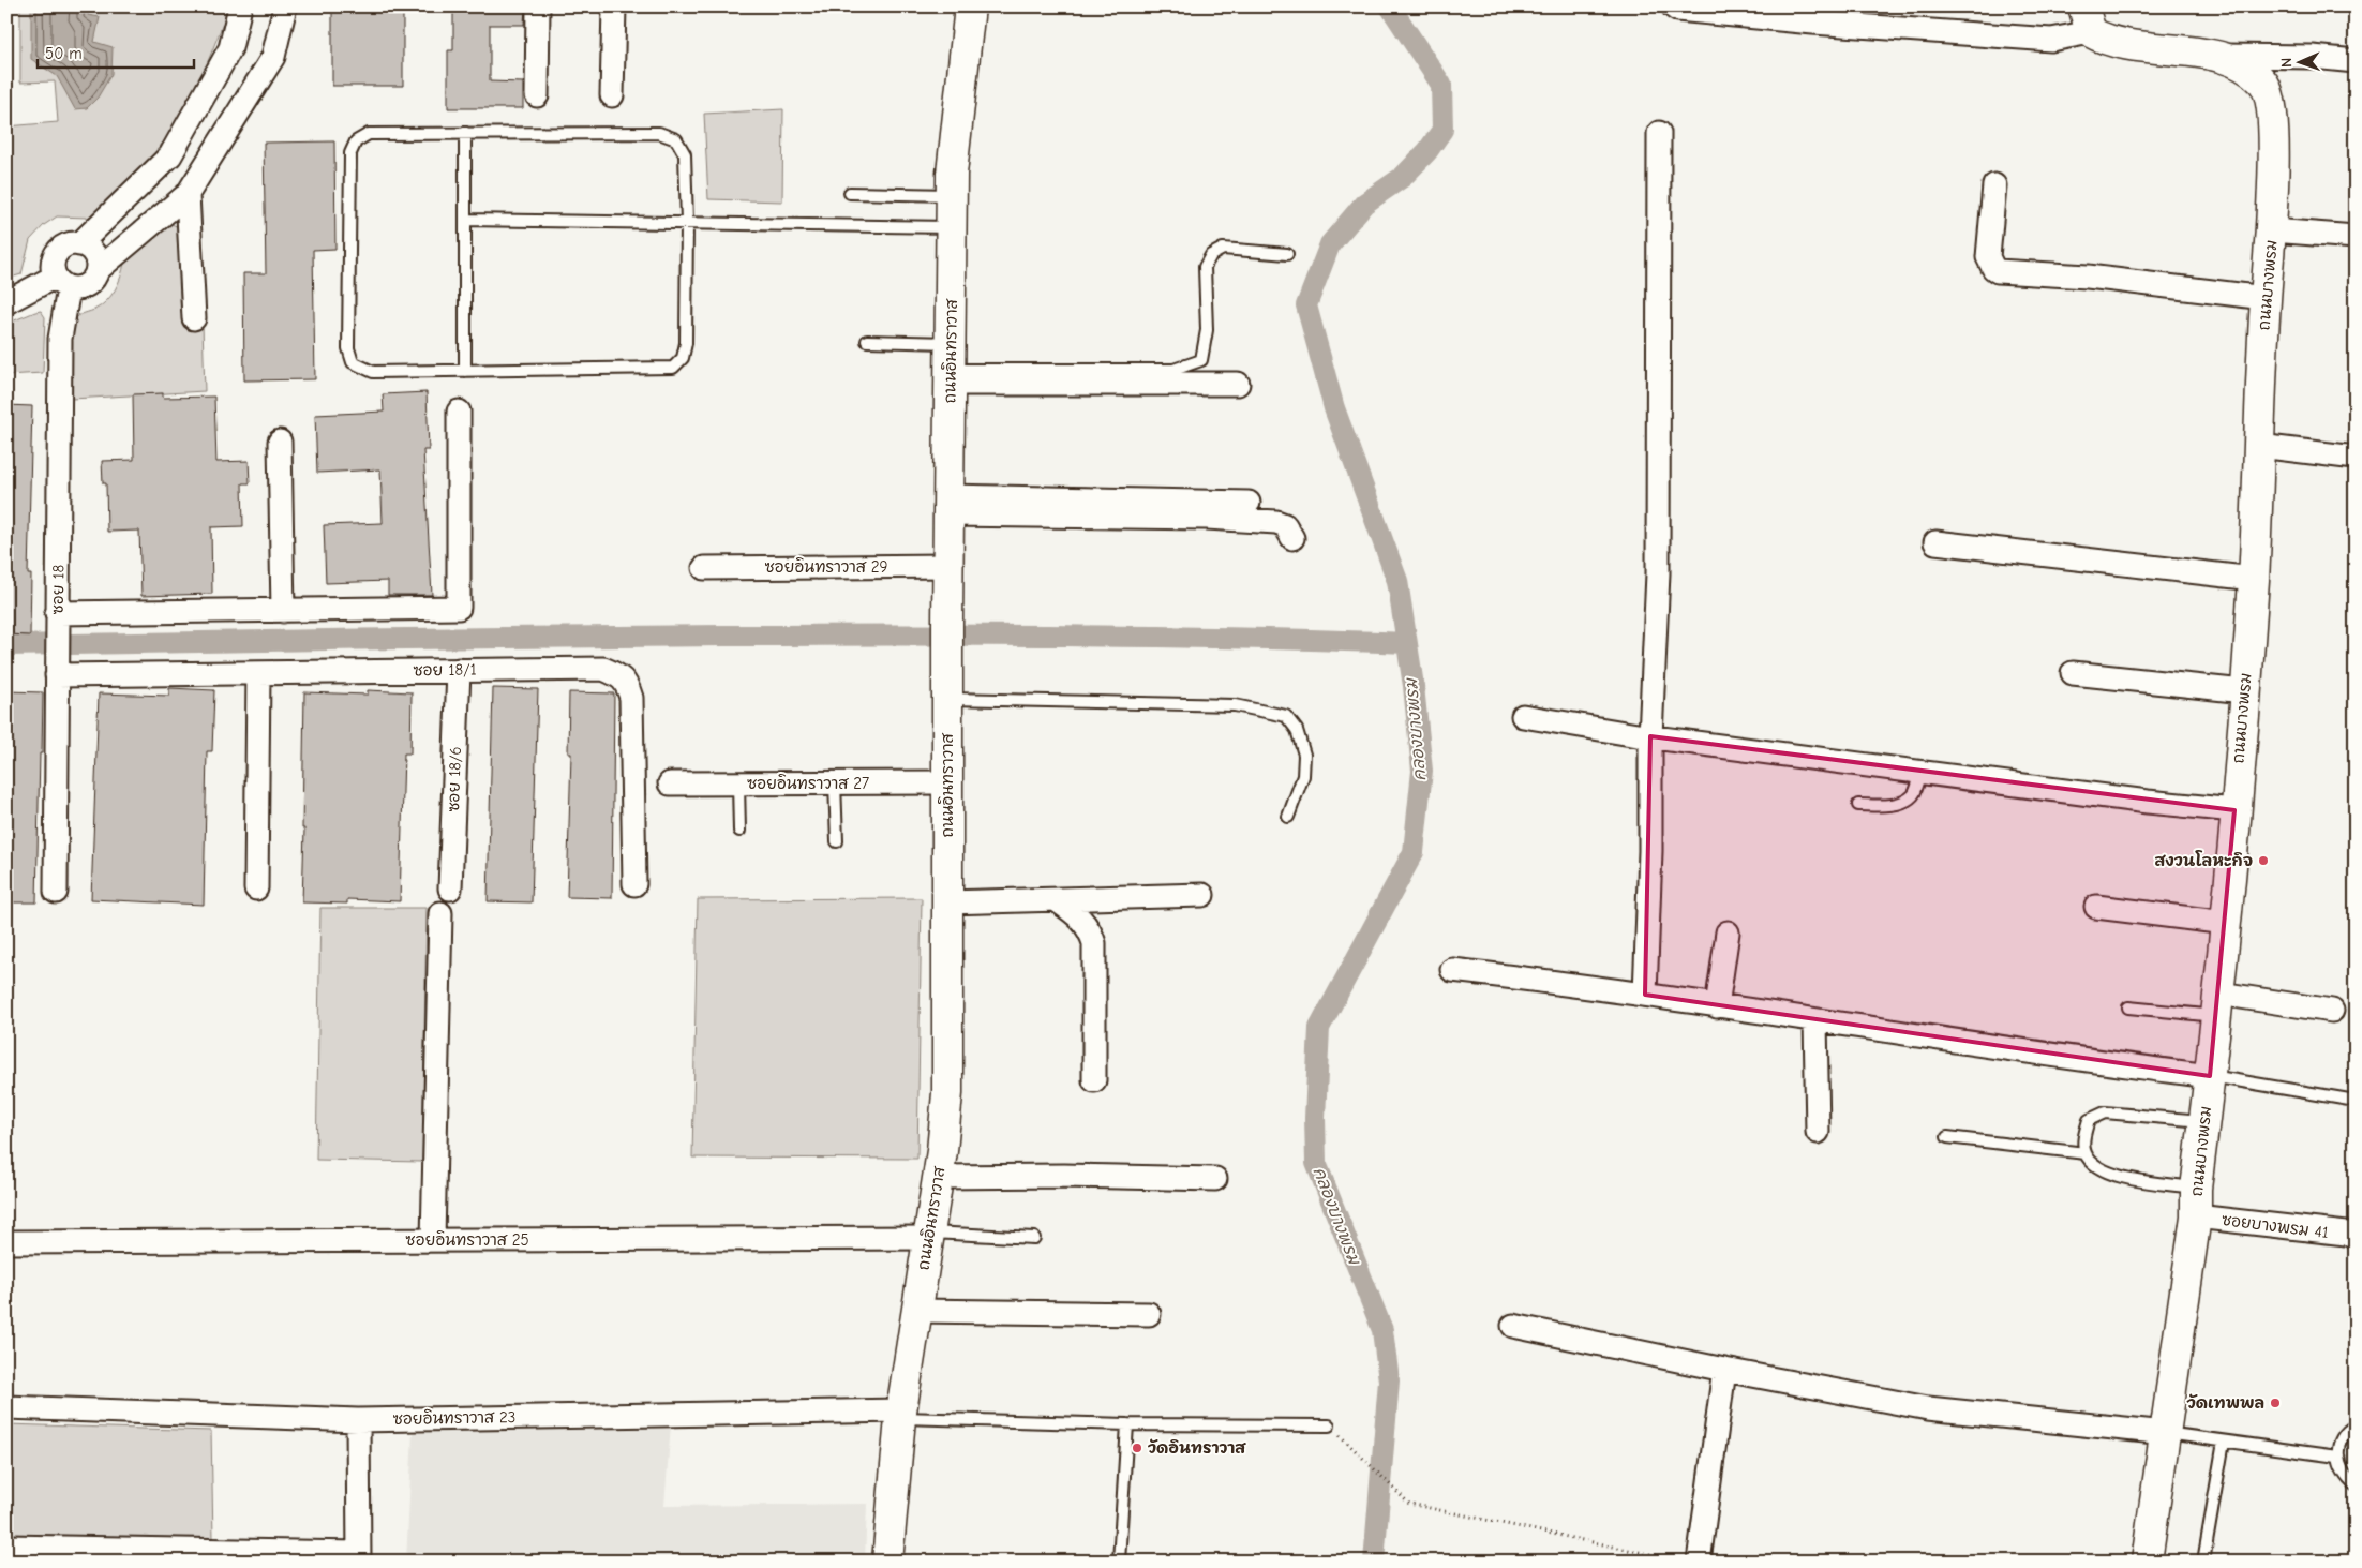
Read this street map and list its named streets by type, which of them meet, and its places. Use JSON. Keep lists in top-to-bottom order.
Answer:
{
  "streets": {
    "street": [
      "ถนนบางพรม",
      "ถนนอินทราวาส",
      "ซอยอินทราวาส 29",
      "ซอย 18",
      "ซอย 18/1",
      "ซอย 18/6",
      "ซอยอินทราวาส 27",
      "ซอยบางพรม 41",
      "ซอยอินทราวาส 25",
      "ซอยอินทราวาส 23"
    ]
  },
  "crossings": [
    ["ถนนบางพรม", "ซอยบางพรม 41"],
    ["ถนนอินทราวาส", "ซอยอินทราวาส 29"],
    ["ถนนอินทราวาส", "ซอยอินทราวาส 27"],
    ["ถนนอินทราวาส", "ซอยอินทราวาส 25"],
    ["ถนนอินทราวาส", "ซอยอินทราวาส 23"],
    ["ซอย 18", "ซอย 18/1"],
    ["ซอย 18/1", "ซอย 18/6"]
  ],
  "water": ["คลองบางพรม"],
  "places": ["สงวนโลหะกิจ", "วัดเทพพล", "วัดอินทราวาส"],
  "scale_bar": "50 m",
  "north": "left"
}
